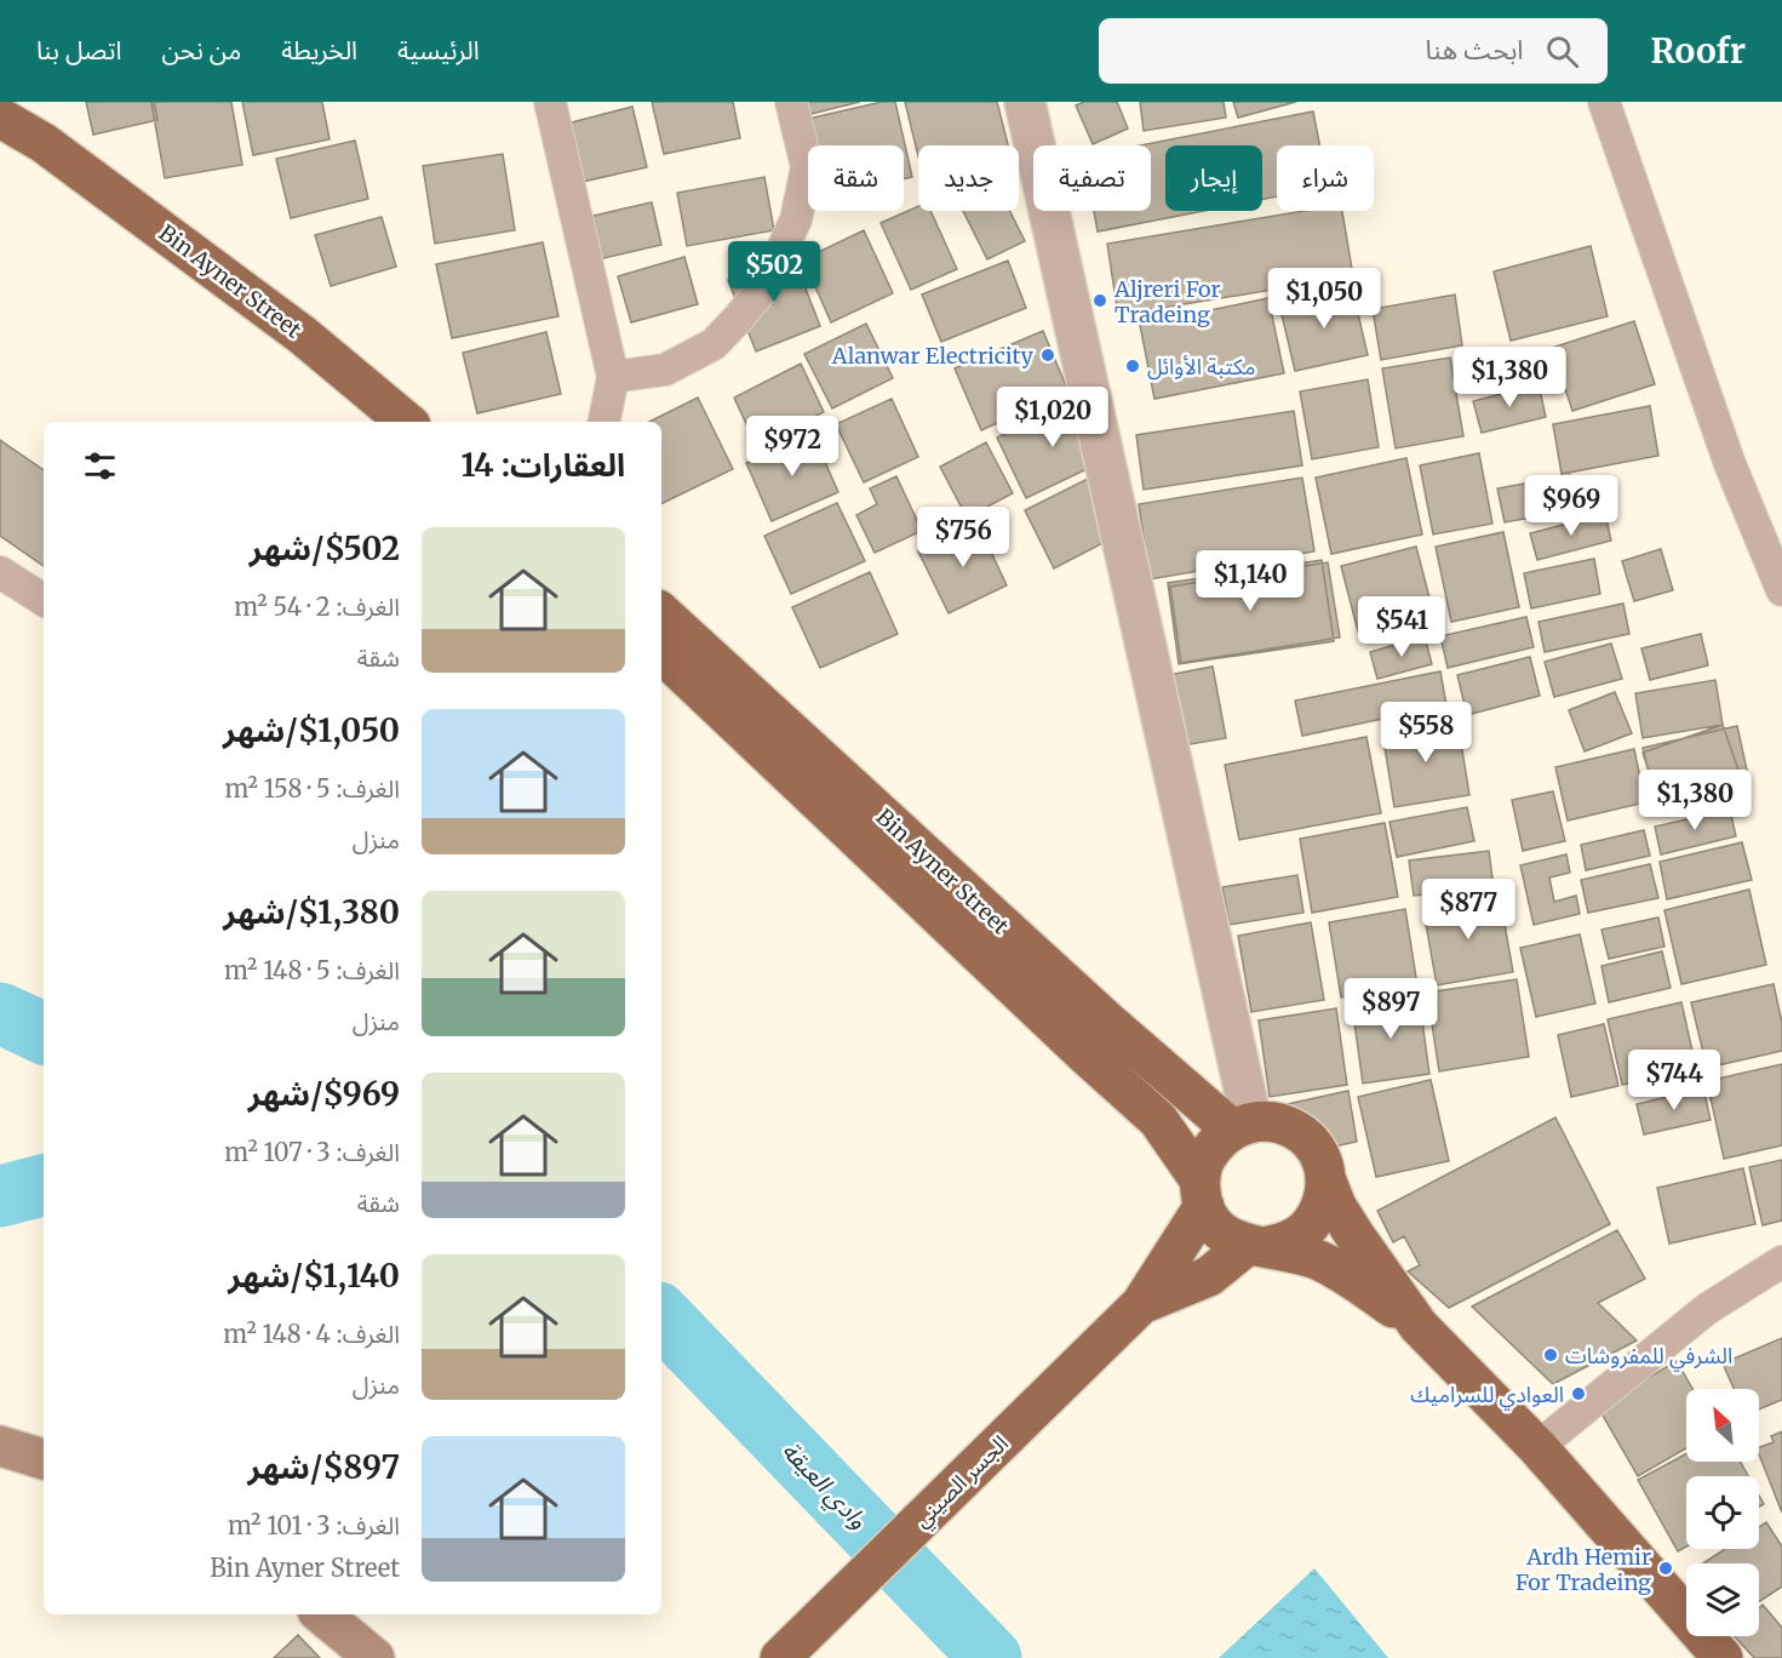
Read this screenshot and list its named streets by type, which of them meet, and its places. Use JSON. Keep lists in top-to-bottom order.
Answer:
{
  "streets": {
    "highway": ["Bin Ayner Street", "الجسر الصيني"]
  },
  "water": ["وادي العيقة"],
  "places": [
    "Aljreri For Tradeing",
    "Alanwar Electricity",
    "مكتبة الأوائل",
    "الشرفي للمفروشات",
    "العوادي للسراميك",
    "Ardh Hemir For Tradeing"
  ],
  "north": "top left",
  "page": {
    "header": "Roofr",
    "search": "ابحث هنا",
    "nav": [
      "الرئيسية",
      "الخريطة",
      "من نحن",
      "اتصل بنا"
    ],
    "chip": [
      "شراء",
      "إيجار",
      "تصفية",
      "جديد",
      "شقة"
    ],
    "price": [
      "$502",
      "$1,050",
      "$1,380",
      "$1,020",
      "$972",
      "$969",
      "$756",
      "$1,140",
      "$541",
      "$558",
      "$1,380",
      "$877",
      "$897",
      "$744"
    ],
    "heading": "العقارات: 14",
    "list": [
      {
        "name": "$502/شهر",
        "note": "الغرف: 2 · 54 m² · شقة"
      },
      {
        "name": "$1,050/شهر",
        "note": "الغرف: 5 · 158 m² · منزل"
      },
      {
        "name": "$1,380/شهر",
        "note": "الغرف: 5 · 148 m² · منزل"
      },
      {
        "name": "$969/شهر",
        "note": "الغرف: 3 · 107 m² · شقة"
      },
      {
        "name": "$1,140/شهر",
        "note": "الغرف: 4 · 148 m² · منزل"
      },
      {
        "name": "$897/شهر",
        "note": "الغرف: 3 · 101 m² · Bin Ayner Street"
      }
    ]
  }
}
